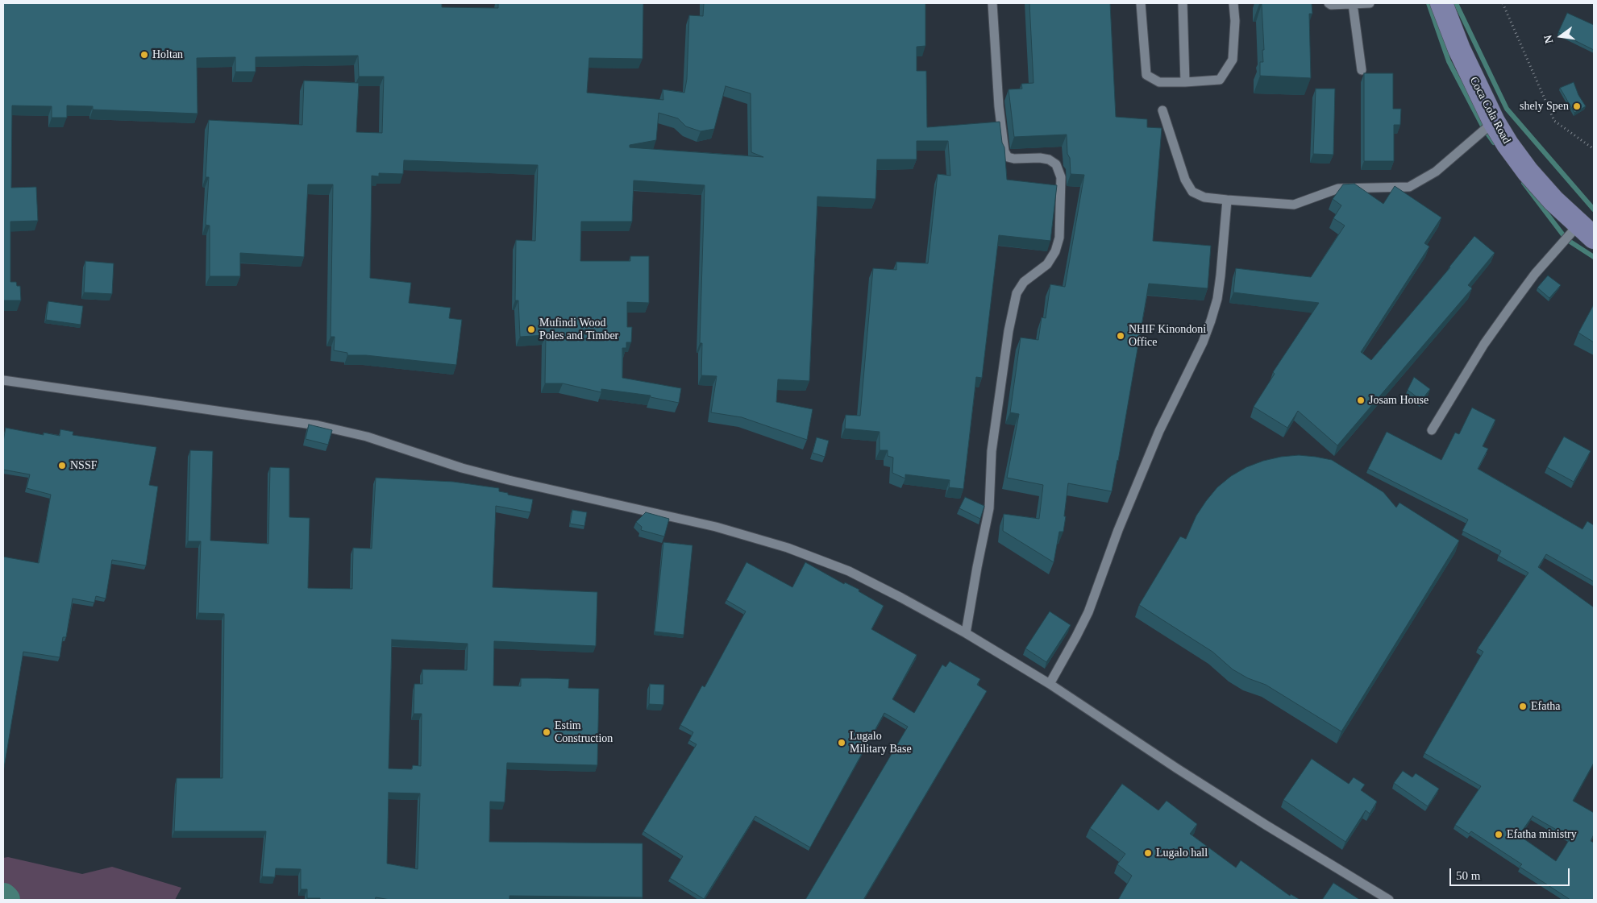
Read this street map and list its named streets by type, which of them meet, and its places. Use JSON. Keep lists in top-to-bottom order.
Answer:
{
  "streets": {
    "main road": ["Coca Cola Road"]
  },
  "places": [
    "Holtan",
    "shely Spen",
    "Mufindi Wood Poles and Timber",
    "NHIF Kinondoni Office",
    "Josam House",
    "NSSF",
    "Efatha",
    "Estim Construction",
    "Lugalo Military Base",
    "Efatha ministry",
    "Lugalo hall"
  ],
  "scale_bar": "50 m",
  "north": "left"
}
